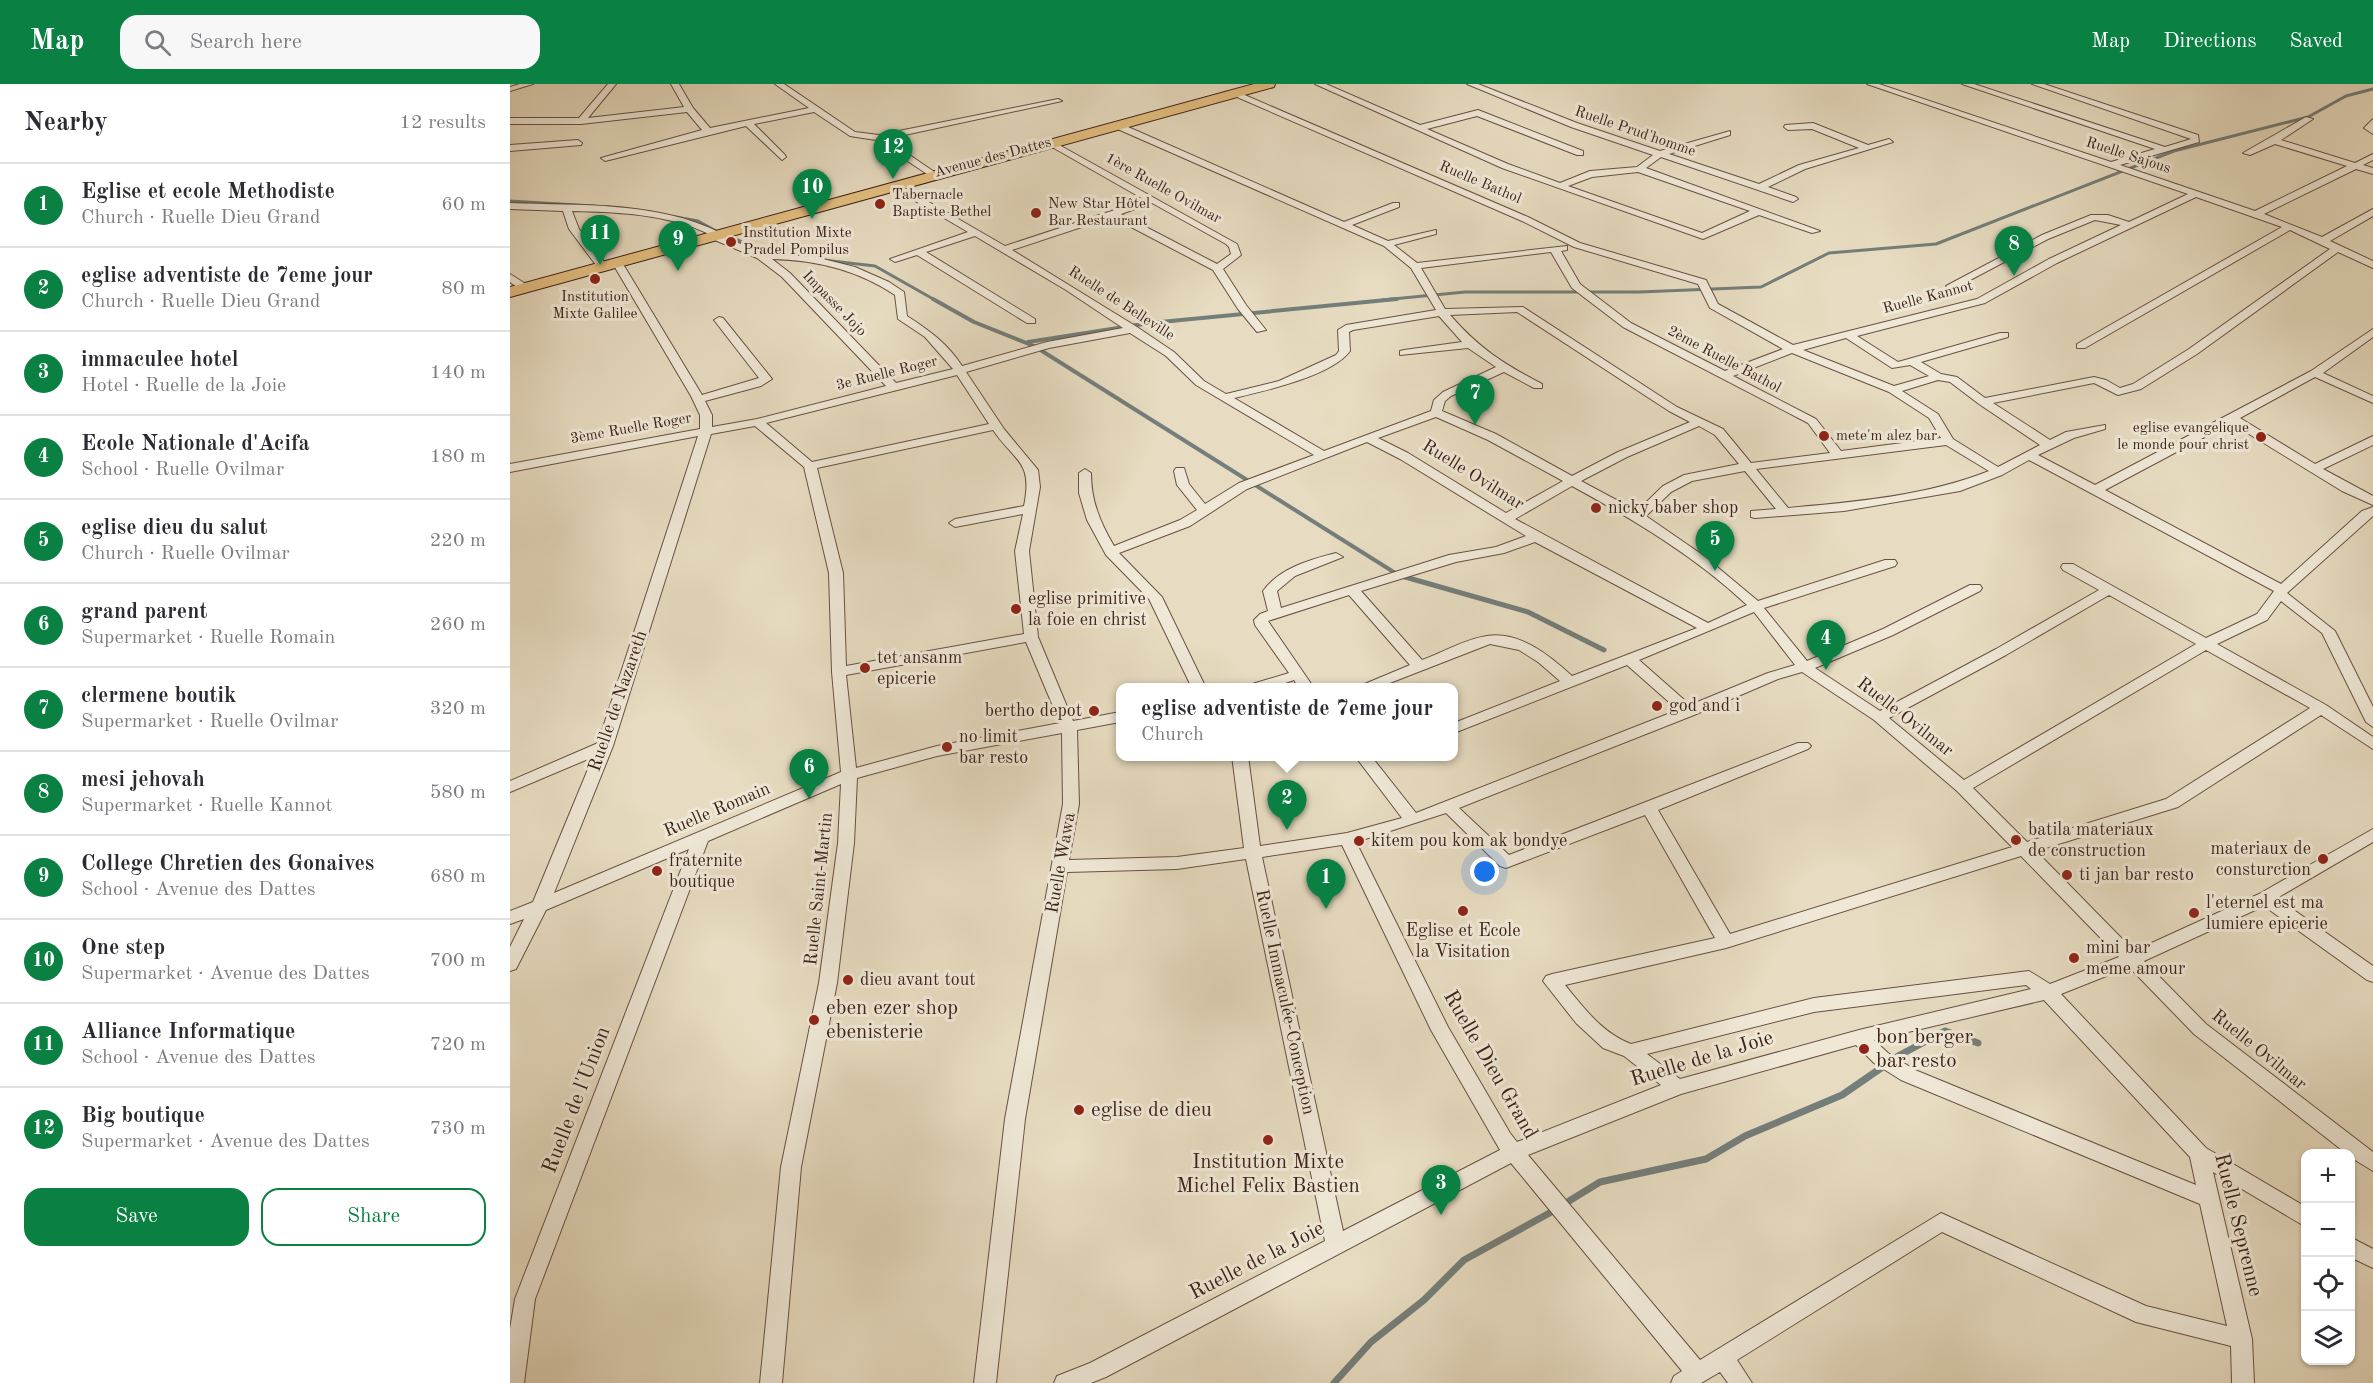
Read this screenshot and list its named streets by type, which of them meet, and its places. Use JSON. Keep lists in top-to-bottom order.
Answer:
{
  "streets": {
    "main road": ["Avenue des Dattes"],
    "street": [
      "Ruelle Prud'homme",
      "Ruelle Sajous",
      "Ruelle Bathol",
      "1ère Ruelle Ovilmar",
      "Ruelle Kannot",
      "Impasse Jojo",
      "Ruelle de Belleville",
      "2ème Ruelle Bathol",
      "3e Ruelle Roger",
      "3ème Ruelle Roger",
      "Ruelle Ovilmar",
      "Ruelle de Nazareth",
      "Ruelle Romain",
      "Ruelle Wawa",
      "Ruelle Saint-Martin",
      "Ruelle Immaculée-Conception",
      "Ruelle de la Joie",
      "Ruelle Dieu Grand",
      "Ruelle de l'Union",
      "Ruelle Seprenne"
    ]
  },
  "crossings": [
    ["Ruelle Sajous", "Ruelle Kannot"],
    ["Avenue des Dattes", "Ruelle Bathol"],
    ["Avenue des Dattes", "1ère Ruelle Ovilmar"],
    ["Avenue des Dattes", "Impasse Jojo"],
    ["Avenue des Dattes", "Ruelle de Belleville"],
    ["Ruelle Bathol", "Ruelle Kannot"],
    ["Ruelle Kannot", "2ème Ruelle Bathol"],
    ["Impasse Jojo", "3e Ruelle Roger"],
    ["Impasse Jojo", "Ruelle Wawa"],
    ["Ruelle de Belleville", "3e Ruelle Roger"],
    ["3e Ruelle Roger", "3ème Ruelle Roger"],
    ["3e Ruelle Roger", "Ruelle Wawa"],
    ["3ème Ruelle Roger", "Ruelle de Nazareth"],
    ["Ruelle Ovilmar", "Ruelle de la Joie"],
    ["Ruelle de Nazareth", "Ruelle Romain"],
    ["Ruelle Romain", "Ruelle Wawa"],
    ["Ruelle Romain", "Ruelle Saint-Martin"],
    ["Ruelle Romain", "Ruelle de l'Union"],
    ["Ruelle Immaculée-Conception", "Ruelle de la Joie"],
    ["Ruelle de la Joie", "Ruelle Dieu Grand"],
    ["Ruelle de la Joie", "Ruelle Seprenne"]
  ],
  "places": [
    "Tabernacle Baptiste Bethel",
    "New Star Hôtel Bar Restaurant",
    "Institution Mixte Pradel Pompilus",
    "Institution Mixte Galilee",
    "mete'm alez bar",
    "eglise evangelique le monde pour christ",
    "nicky baber shop",
    "eglise primitive la foie en christ",
    "tet ansanm epicerie",
    "god and i",
    "bertho depot",
    "no limit bar resto",
    "batila materiaux de construction",
    "kitem pou kom ak bondye",
    "materiaux de consturction",
    "fraternite boutique",
    "ti jan bar resto",
    "Eglise et Ecole la Visitation",
    "l'eternel est ma lumiere epicerie",
    "mini bar meme amour",
    "dieu avant tout",
    "eben ezer shop ebenisterie",
    "bon berger bar resto",
    "eglise de dieu",
    "Institution Mixte Michel Felix Bastien"
  ],
  "page": {
    "header": "Map",
    "search": "Search here",
    "nav": ["Map", "Directions", "Saved"],
    "heading": ["Nearby", "12 results"],
    "pins": [
      "12",
      "10",
      "11",
      "9",
      "8",
      "7",
      "5",
      "4",
      "6",
      "2",
      "1",
      "3"
    ],
    "list": [
      {
        "mark": "1",
        "name": "Eglise et ecole Methodiste",
        "note": "Church · Ruelle Dieu Grand",
        "value": "60 m"
      },
      {
        "mark": "2",
        "name": "eglise adventiste de 7eme jour",
        "note": "Church · Ruelle Dieu Grand",
        "value": "80 m"
      },
      {
        "mark": "3",
        "name": "immaculee hotel",
        "note": "Hotel · Ruelle de la Joie",
        "value": "140 m"
      },
      {
        "mark": "4",
        "name": "Ecole Nationale d'Acifa",
        "note": "School · Ruelle Ovilmar",
        "value": "180 m"
      },
      {
        "mark": "5",
        "name": "eglise dieu du salut",
        "note": "Church · Ruelle Ovilmar",
        "value": "220 m"
      },
      {
        "mark": "6",
        "name": "grand parent",
        "note": "Supermarket · Ruelle Romain",
        "value": "260 m"
      },
      {
        "mark": "7",
        "name": "clermene boutik",
        "note": "Supermarket · Ruelle Ovilmar",
        "value": "320 m"
      },
      {
        "mark": "8",
        "name": "mesi jehovah",
        "note": "Supermarket · Ruelle Kannot",
        "value": "580 m"
      },
      {
        "mark": "9",
        "name": "College Chretien des Gonaives",
        "note": "School · Avenue des Dattes",
        "value": "680 m"
      },
      {
        "mark": "10",
        "name": "One step",
        "note": "Supermarket · Avenue des Dattes",
        "value": "700 m"
      },
      {
        "mark": "11",
        "name": "Alliance Informatique",
        "note": "School · Avenue des Dattes",
        "value": "720 m"
      },
      {
        "mark": "12",
        "name": "Big boutique",
        "note": "Supermarket · Avenue des Dattes",
        "value": "730 m"
      }
    ],
    "popup": ["eglise adventiste de 7eme jour", "Church"],
    "map_buttons": ["+", "−"],
    "buttons": ["Save", "Share"]
  }
}
